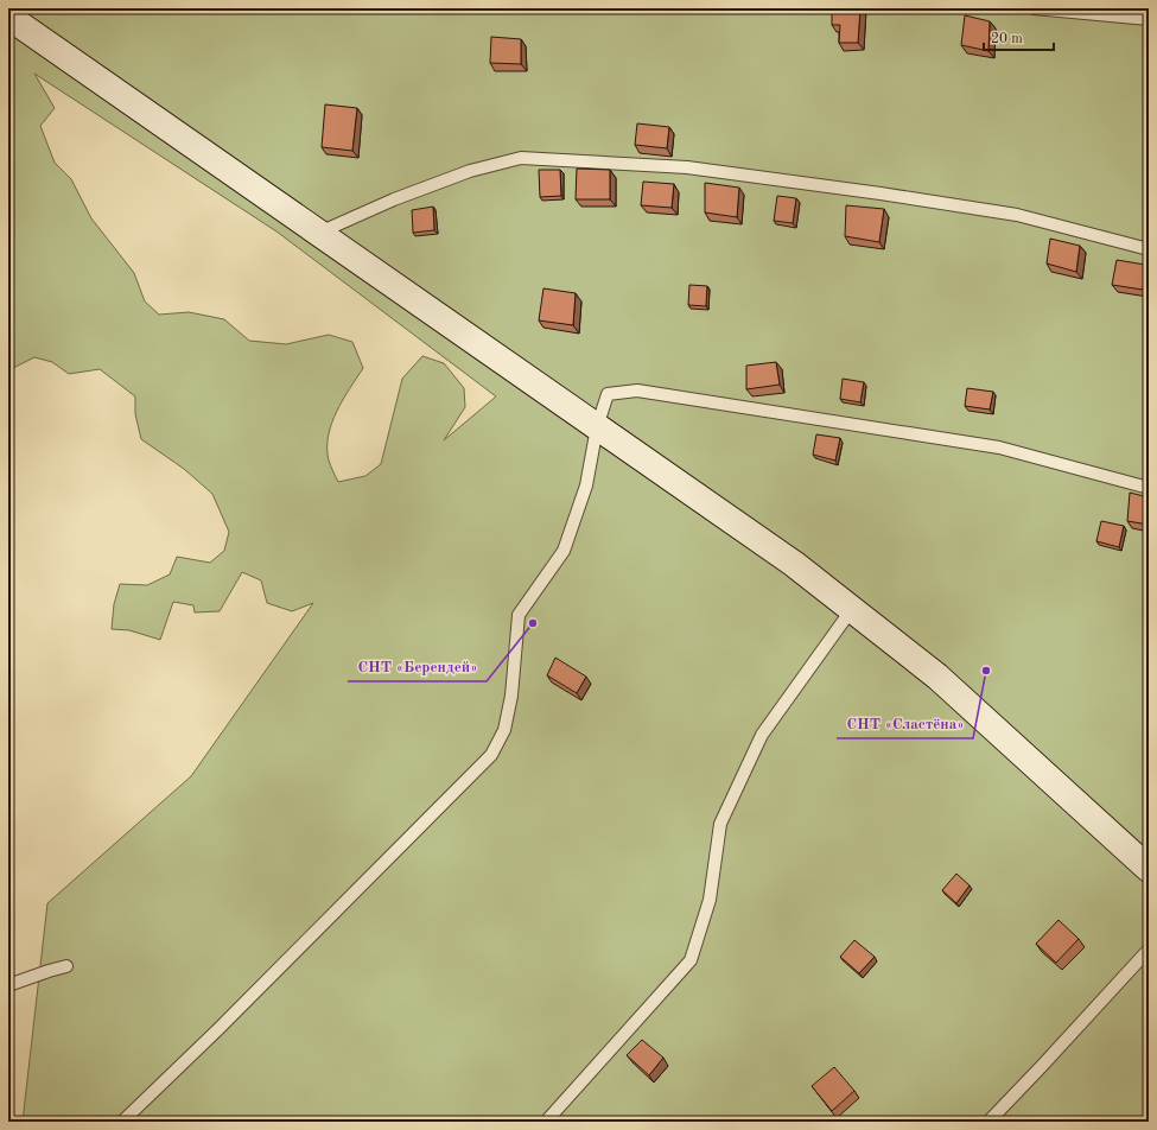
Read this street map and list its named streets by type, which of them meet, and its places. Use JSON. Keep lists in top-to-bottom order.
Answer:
{
  "places": ["СНТ «Берендей»", "СНТ «Сластёна»"],
  "scale_bar": "20 m"
}
